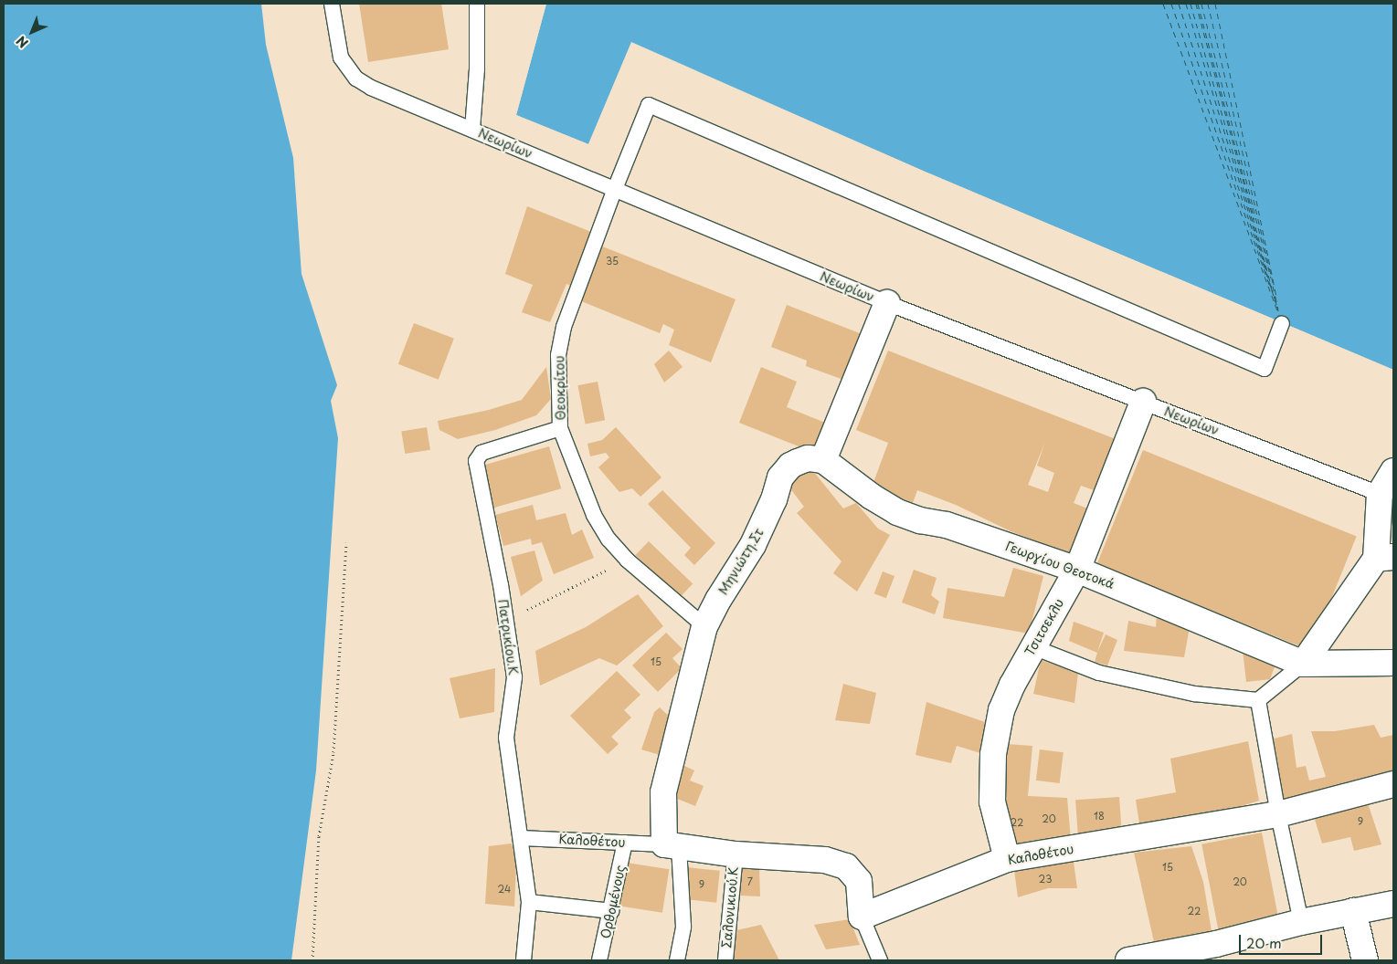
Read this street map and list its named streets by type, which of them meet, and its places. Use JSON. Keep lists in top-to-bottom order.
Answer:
{
  "streets": {
    "street": [
      "Μηνιώτη.Στ",
      "Γεωργίου Θεοτοκά",
      "Τσιτσεκλυ",
      "Καλοθέτου"
    ],
    "lane": [
      "Νεωρίων",
      "Θεοκρίτου",
      "Πατρικίου.Κ",
      "Ορθομένους",
      "Σαλονικιού.Κ"
    ]
  },
  "crossings": [
    ["Νεωρίων", "Θεοκρίτου"],
    ["Νεωρίων", "Τσιτσεκλυ"],
    ["Θεοκρίτου", "Μηνιώτη.Στ"],
    ["Θεοκρίτου", "Πατρικίου.Κ"],
    ["Μηνιώτη.Στ", "Γεωργίου Θεοτοκά"],
    ["Μηνιώτη.Στ", "Καλοθέτου"],
    ["Γεωργίου Θεοτοκά", "Τσιτσεκλυ"],
    ["Τσιτσεκλυ", "Καλοθέτου"],
    ["Πατρικίου.Κ", "Καλοθέτου"],
    ["Καλοθέτου", "Ορθομένους"],
    ["Καλοθέτου", "Σαλονικιού.Κ"]
  ],
  "house_numbers": [
    "35",
    "15",
    "18",
    "20",
    "9",
    "22",
    "15",
    "23",
    "7",
    "20",
    "9",
    "24",
    "22"
  ],
  "scale_bar": "20 m",
  "north": "bottom left"
}
